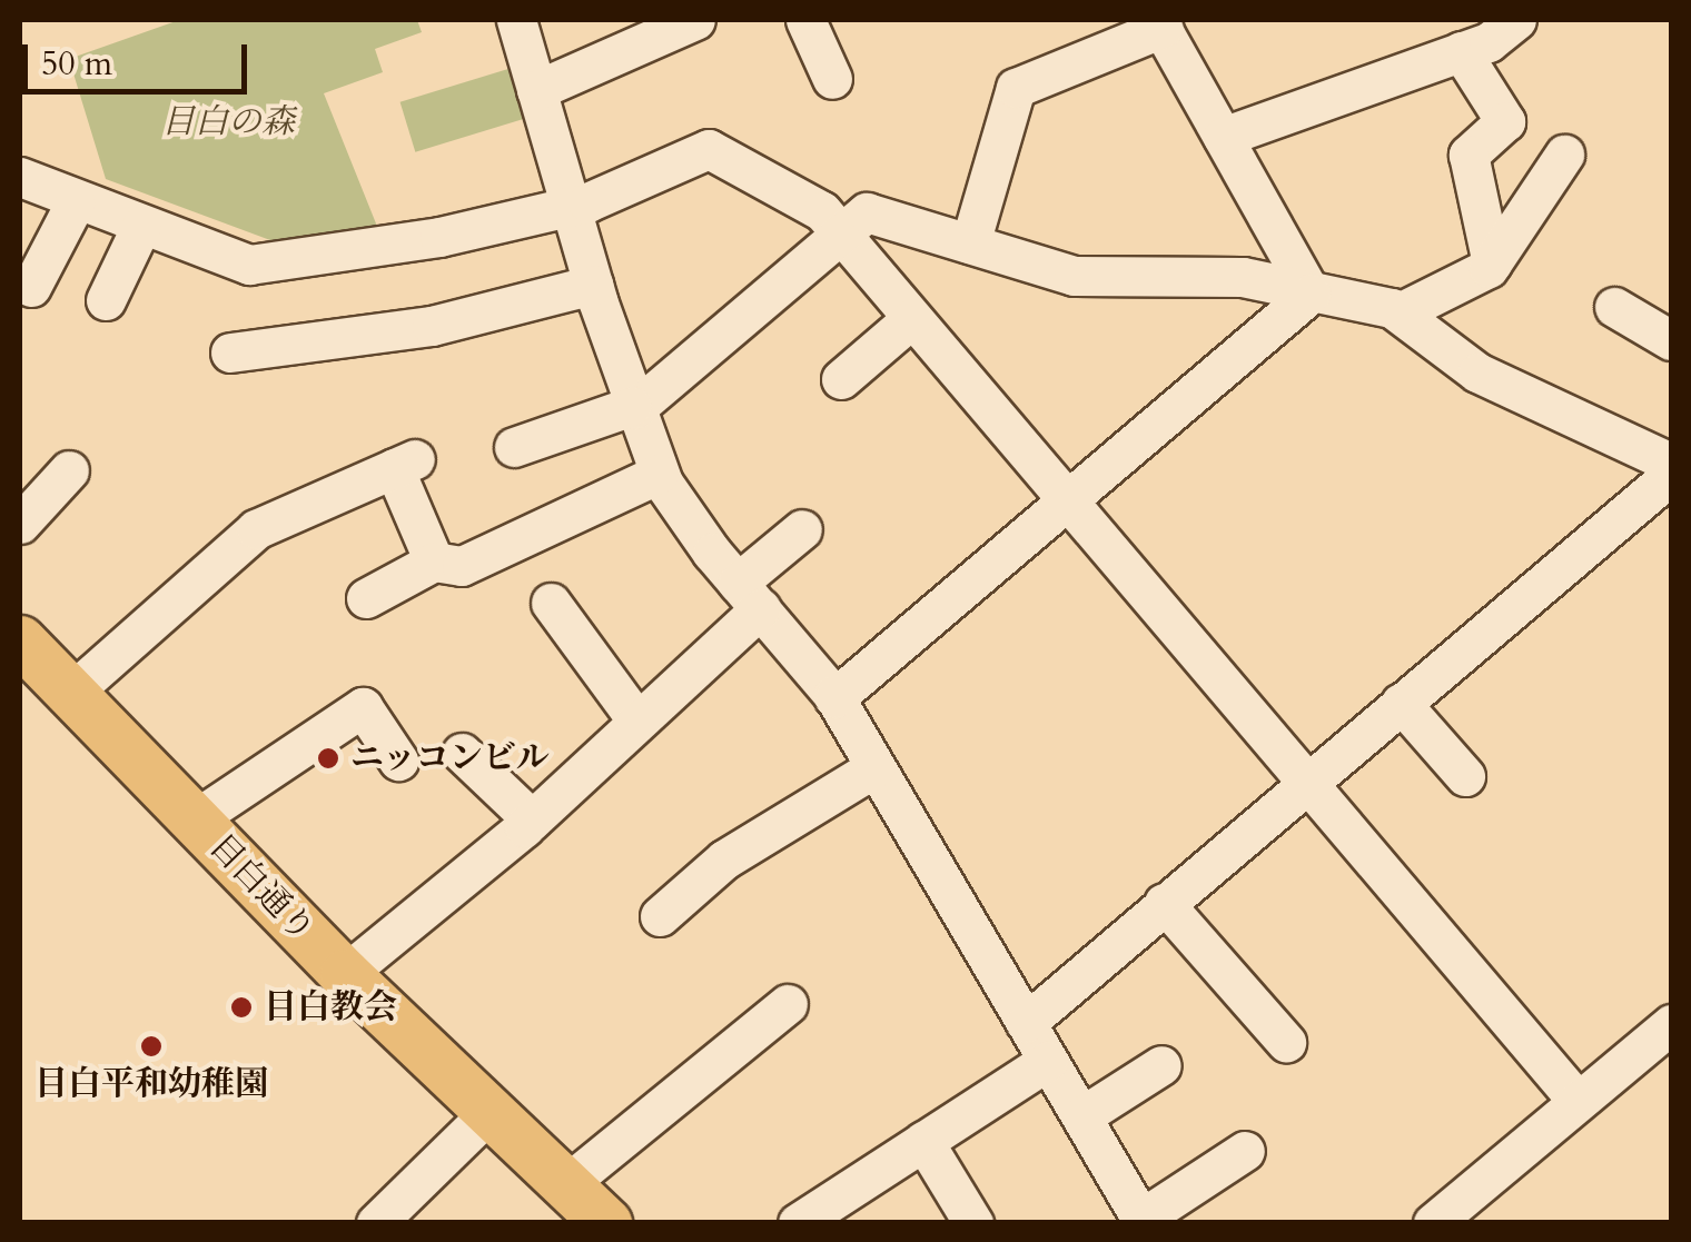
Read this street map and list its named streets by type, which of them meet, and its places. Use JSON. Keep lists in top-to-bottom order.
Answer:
{
  "streets": {
    "main road": ["目白通り"]
  },
  "parks": ["目白の森"],
  "places": ["ニッコンビル", "目白教会", "目白平和幼稚園"],
  "scale_bar": "50 m"
}
